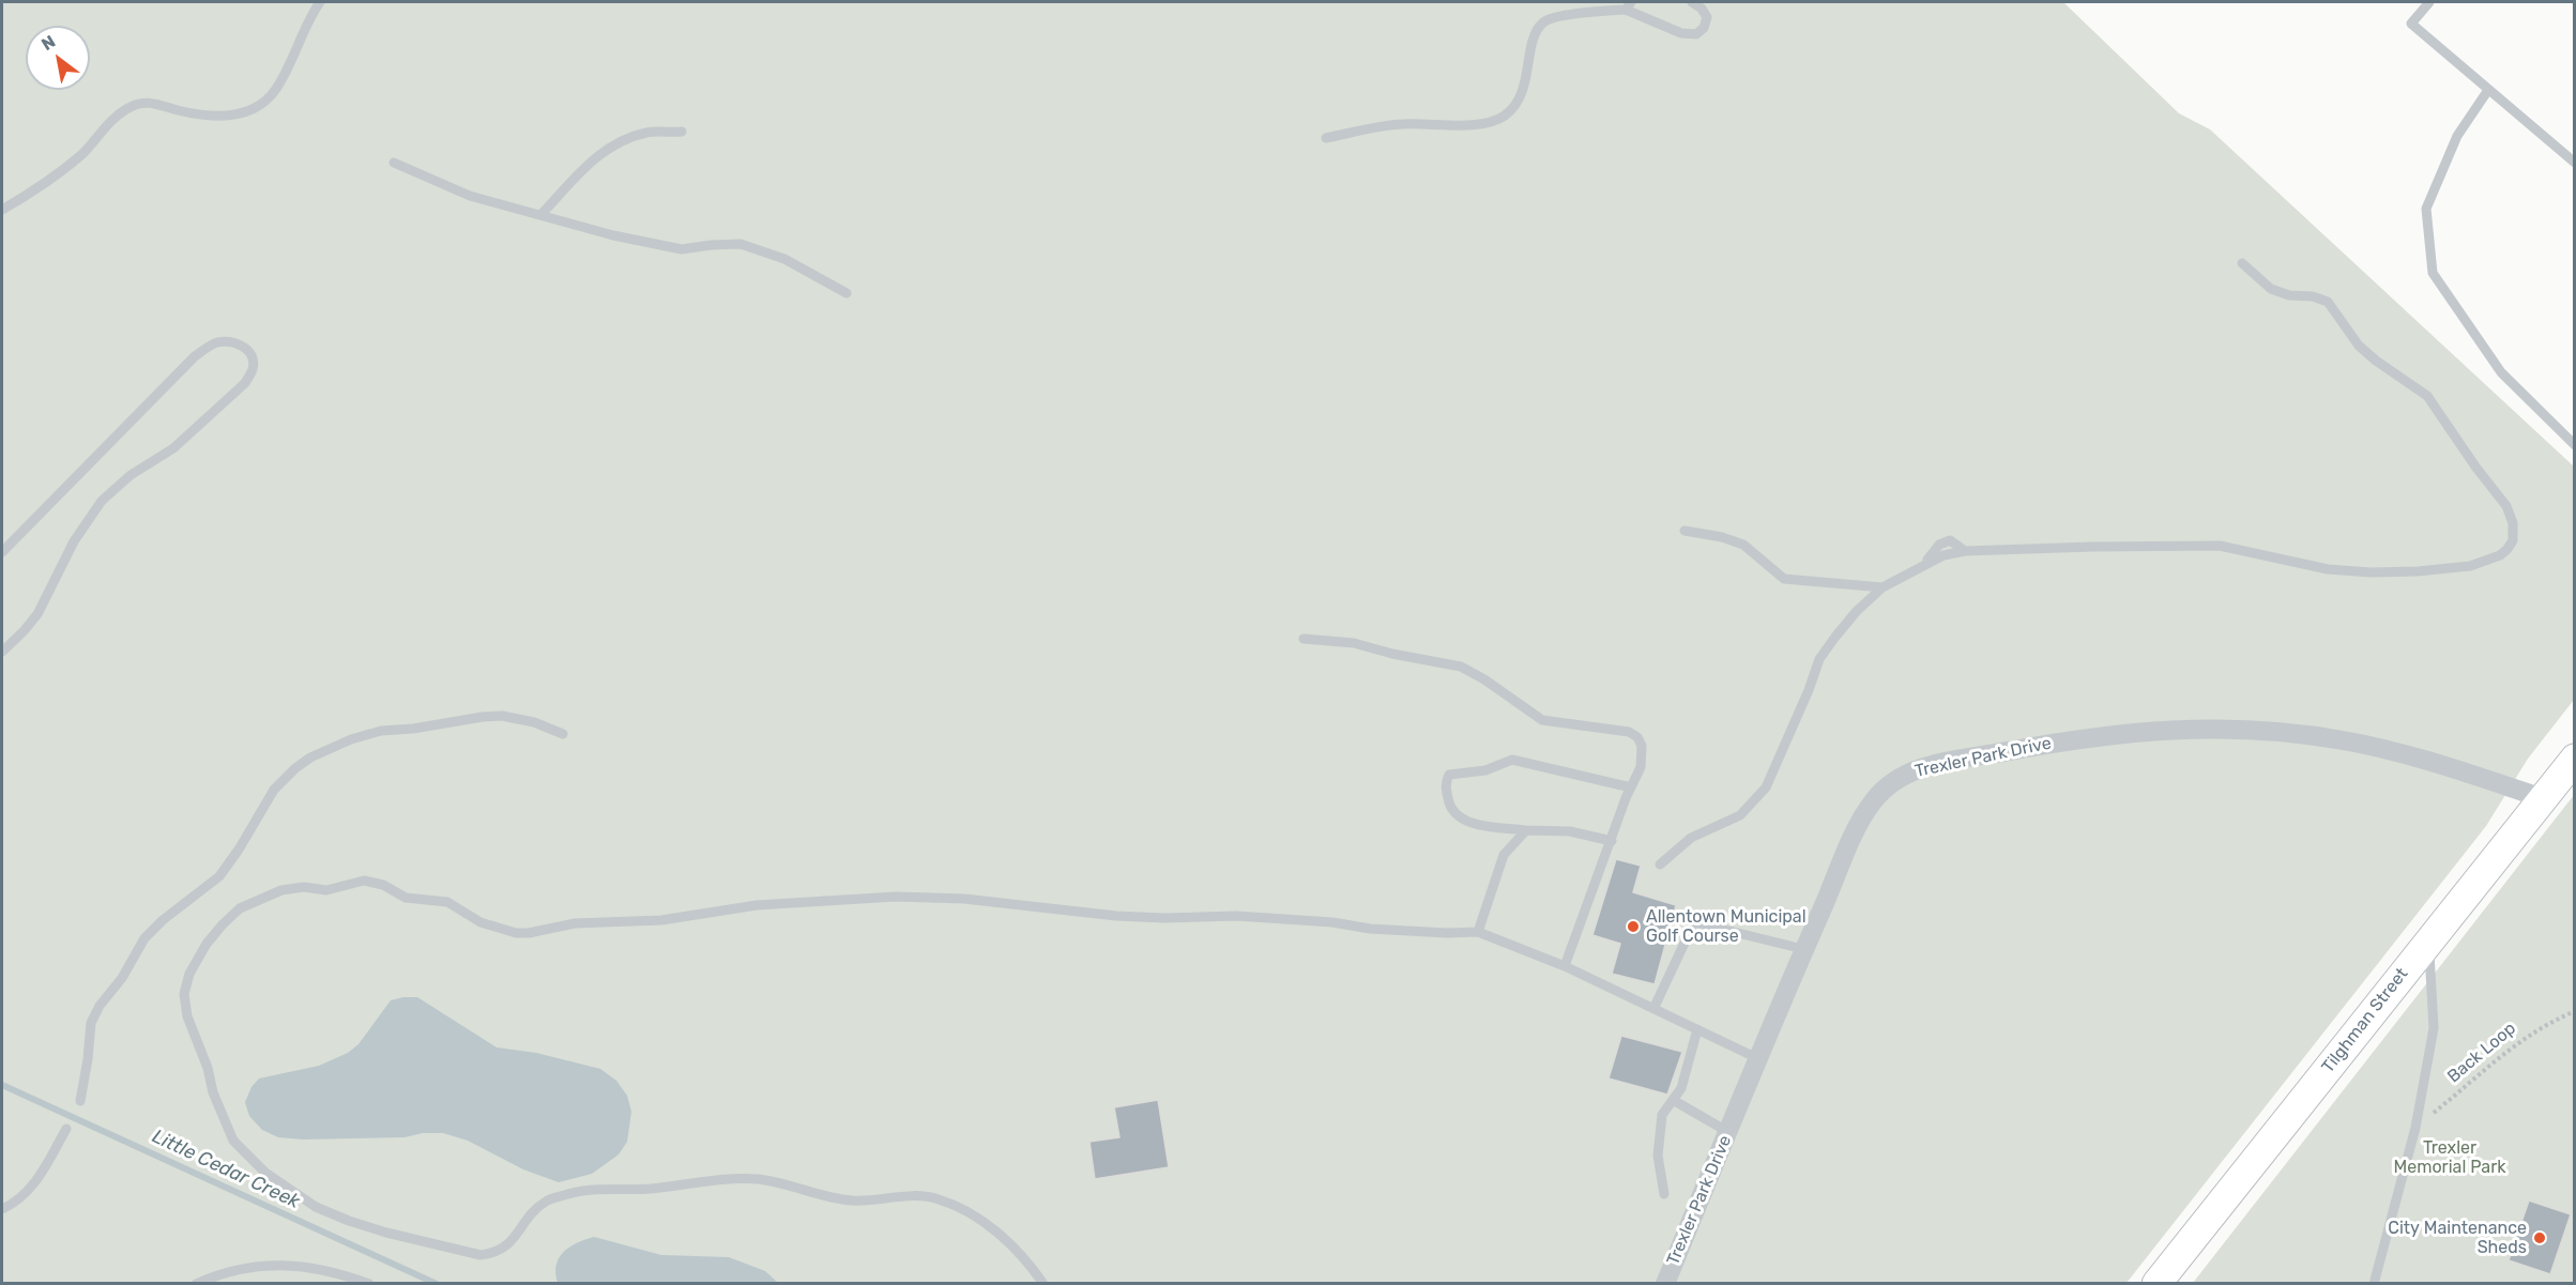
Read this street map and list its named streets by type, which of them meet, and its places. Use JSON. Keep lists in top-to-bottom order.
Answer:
{
  "streets": {
    "main road": ["Tilghman Street"],
    "street": ["Trexler Park Drive"],
    "lane": ["Back Loop"]
  },
  "crossings": [
    ["Trexler Park Drive", "Tilghman Street"],
    ["Tilghman Street", "Back Loop"]
  ],
  "water": ["Little Cedar Creek"],
  "parks": ["Trexler Memorial Park"],
  "places": ["Allentown Municipal Golf Course", "City Maintenance Sheds"],
  "north": "top left"
}
